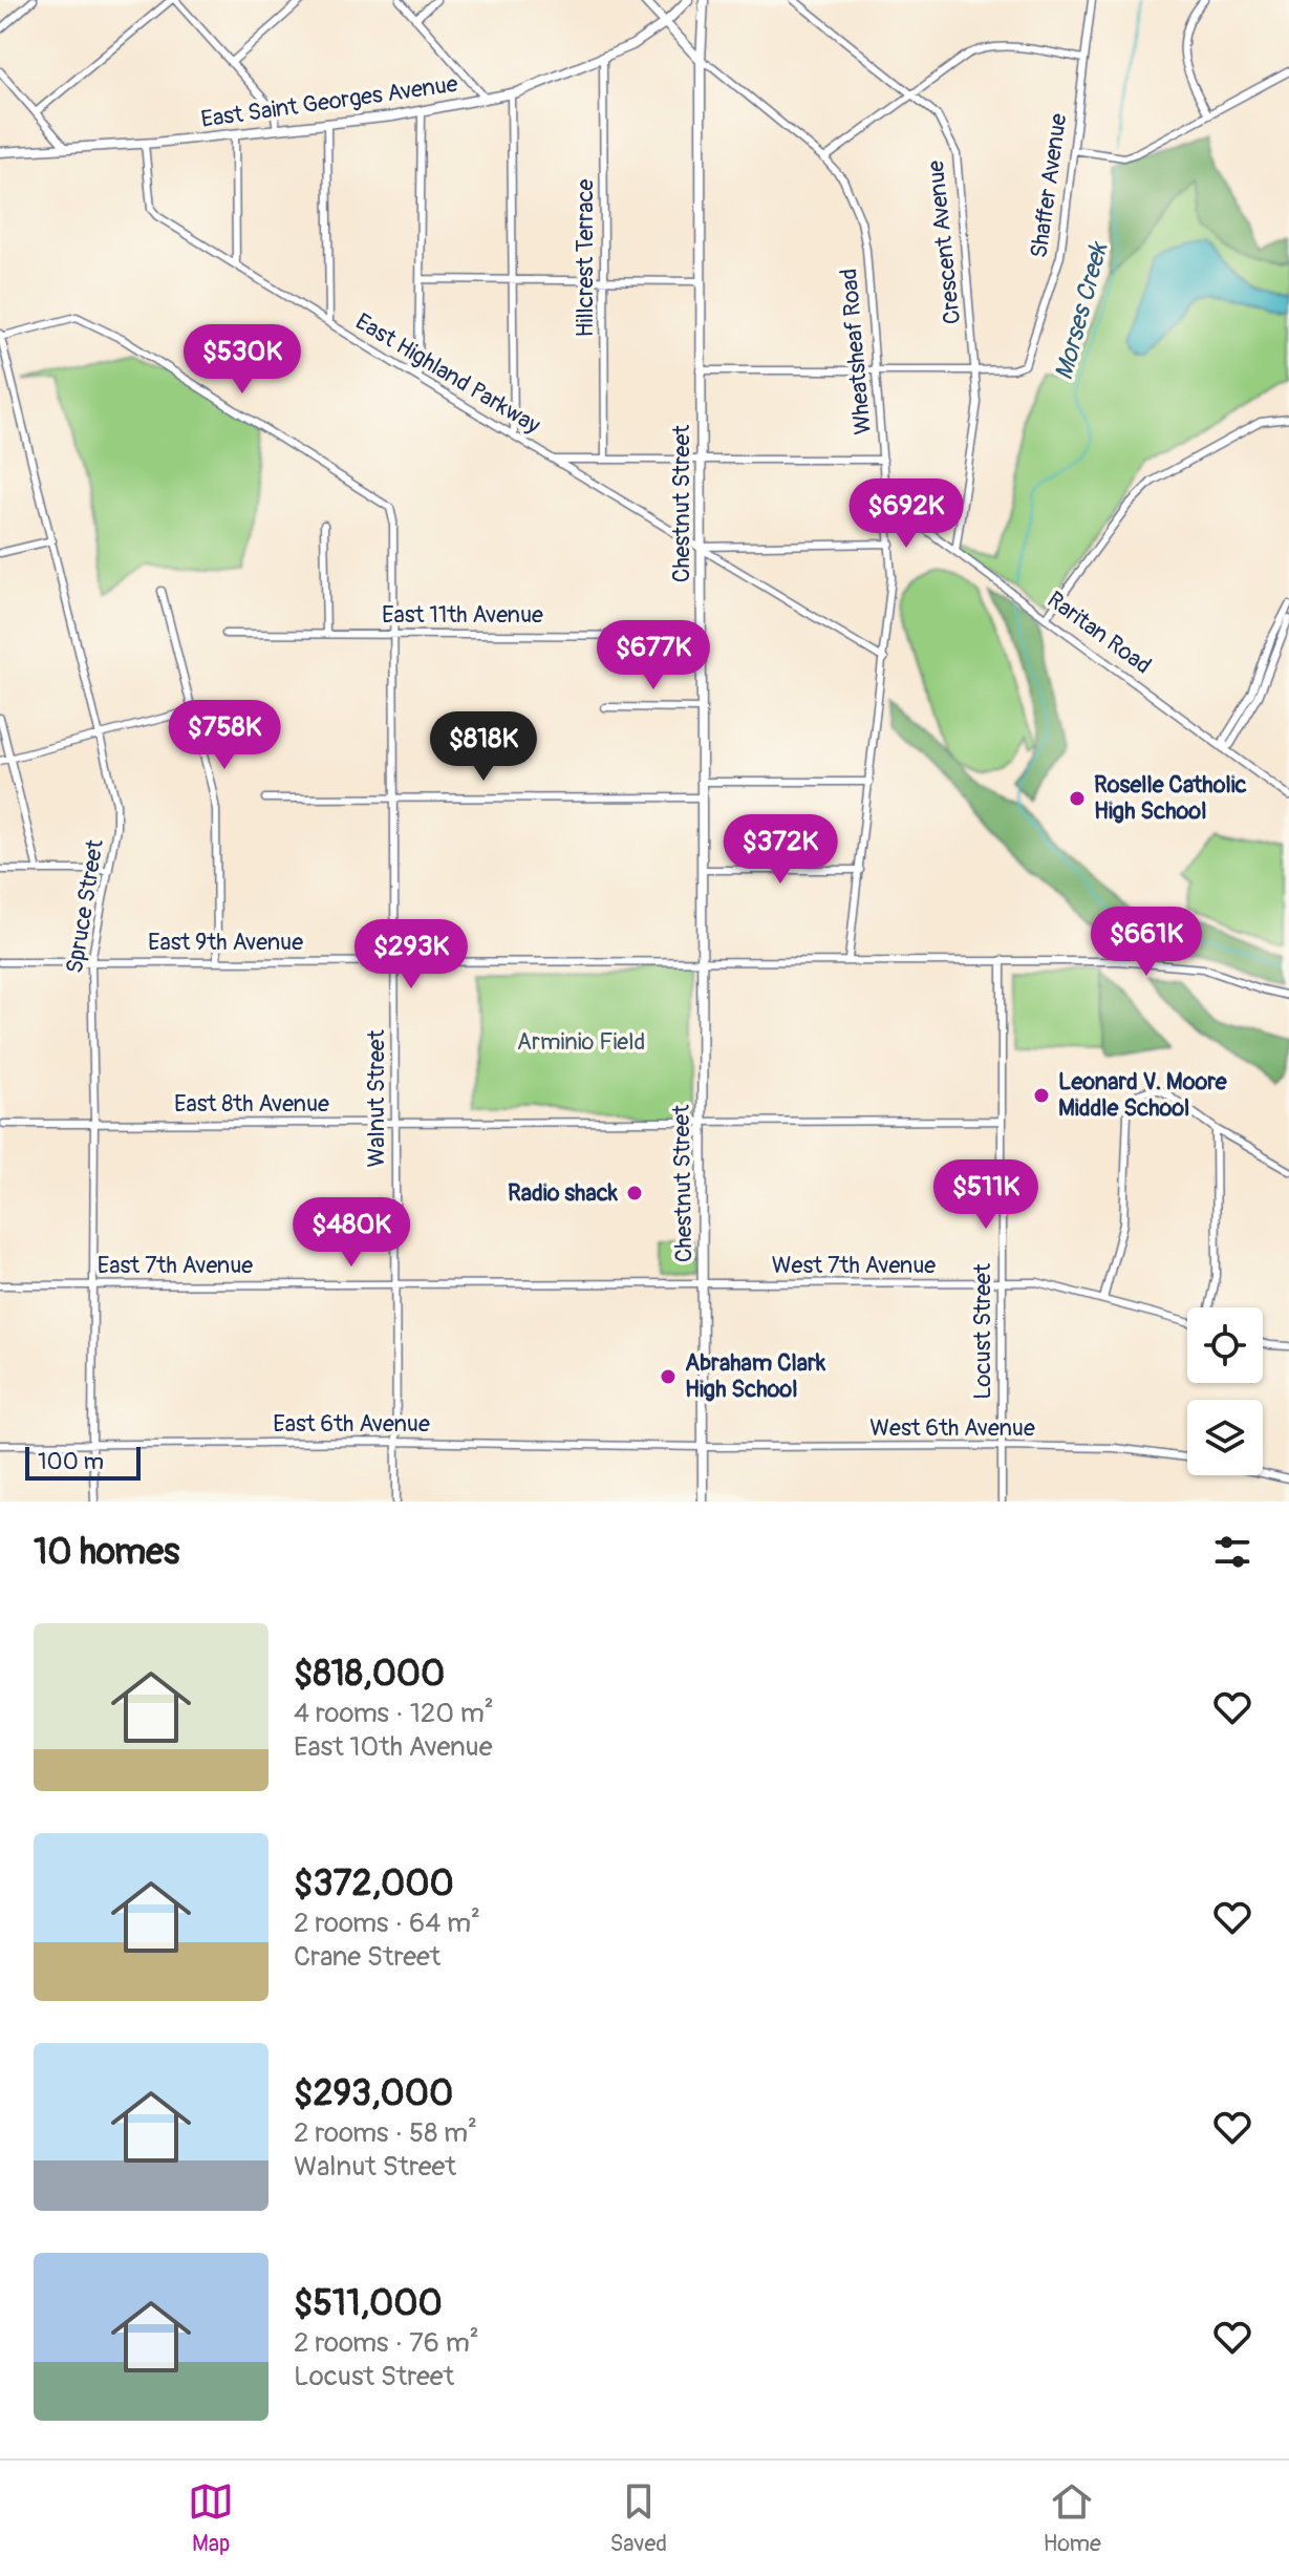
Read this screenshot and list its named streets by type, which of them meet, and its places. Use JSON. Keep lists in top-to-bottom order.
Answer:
{
  "streets": {
    "street": [
      "East Saint Georges Avenue",
      "Shaffer Avenue",
      "Crescent Avenue",
      "Hillcrest Terrace",
      "Wheatsheaf Road",
      "East Highland Parkway",
      "Chestnut Street",
      "East 11th Avenue",
      "Raritan Road",
      "Spruce Street",
      "East 9th Avenue",
      "Walnut Street",
      "East 8th Avenue",
      "East 7th Avenue",
      "West 7th Avenue",
      "Locust Street",
      "East 6th Avenue",
      "West 6th Avenue"
    ]
  },
  "crossings": [
    ["East Saint Georges Avenue", "Hillcrest Terrace"],
    ["East Saint Georges Avenue", "East Highland Parkway"],
    ["Shaffer Avenue", "Crescent Avenue"],
    ["Crescent Avenue", "Raritan Road"],
    ["Wheatsheaf Road", "East Highland Parkway"],
    ["Wheatsheaf Road", "Chestnut Street"],
    ["Wheatsheaf Road", "Raritan Road"],
    ["Wheatsheaf Road", "East 9th Avenue"],
    ["East Highland Parkway", "Chestnut Street"],
    ["Chestnut Street", "East 11th Avenue"],
    ["Chestnut Street", "East 9th Avenue"],
    ["Chestnut Street", "East 8th Avenue"],
    ["Chestnut Street", "East 7th Avenue"],
    ["Chestnut Street", "West 7th Avenue"],
    ["Chestnut Street", "East 6th Avenue"],
    ["Chestnut Street", "West 6th Avenue"],
    ["East 11th Avenue", "Walnut Street"],
    ["Spruce Street", "East 9th Avenue"],
    ["Spruce Street", "Walnut Street"],
    ["Spruce Street", "East 8th Avenue"],
    ["Spruce Street", "East 7th Avenue"],
    ["Spruce Street", "East 6th Avenue"],
    ["East 9th Avenue", "Walnut Street"],
    ["East 9th Avenue", "Locust Street"],
    ["Walnut Street", "East 8th Avenue"],
    ["Walnut Street", "East 7th Avenue"],
    ["Walnut Street", "East 6th Avenue"],
    ["East 8th Avenue", "Locust Street"],
    ["East 7th Avenue", "West 7th Avenue"],
    ["West 7th Avenue", "Locust Street"],
    ["Locust Street", "West 6th Avenue"],
    ["East 6th Avenue", "West 6th Avenue"]
  ],
  "water": ["Morses Creek"],
  "parks": ["Arminio Field"],
  "places": [
    "Roselle Catholic High School",
    "Leonard V. Moore Middle School",
    "Radio shack",
    "Abraham Clark High School"
  ],
  "scale_bar": "100 m",
  "page": {
    "price": [
      "$530K",
      "$692K",
      "$677K",
      "$758K",
      "$818K",
      "$372K",
      "$661K",
      "$293K",
      "$511K",
      "$480K"
    ],
    "scale": "100 m",
    "heading": "10 homes",
    "list": [
      {
        "name": "$818,000",
        "note": "4 rooms · 120 m² · East 10th Avenue"
      },
      {
        "name": "$372,000",
        "note": "2 rooms · 64 m² · Crane Street"
      },
      {
        "name": "$293,000",
        "note": "2 rooms · 58 m² · Walnut Street"
      },
      {
        "name": "$511,000",
        "note": "2 rooms · 76 m² · Locust Street"
      }
    ],
    "tabs": ["Map", "Saved", "Home"]
  }
}
